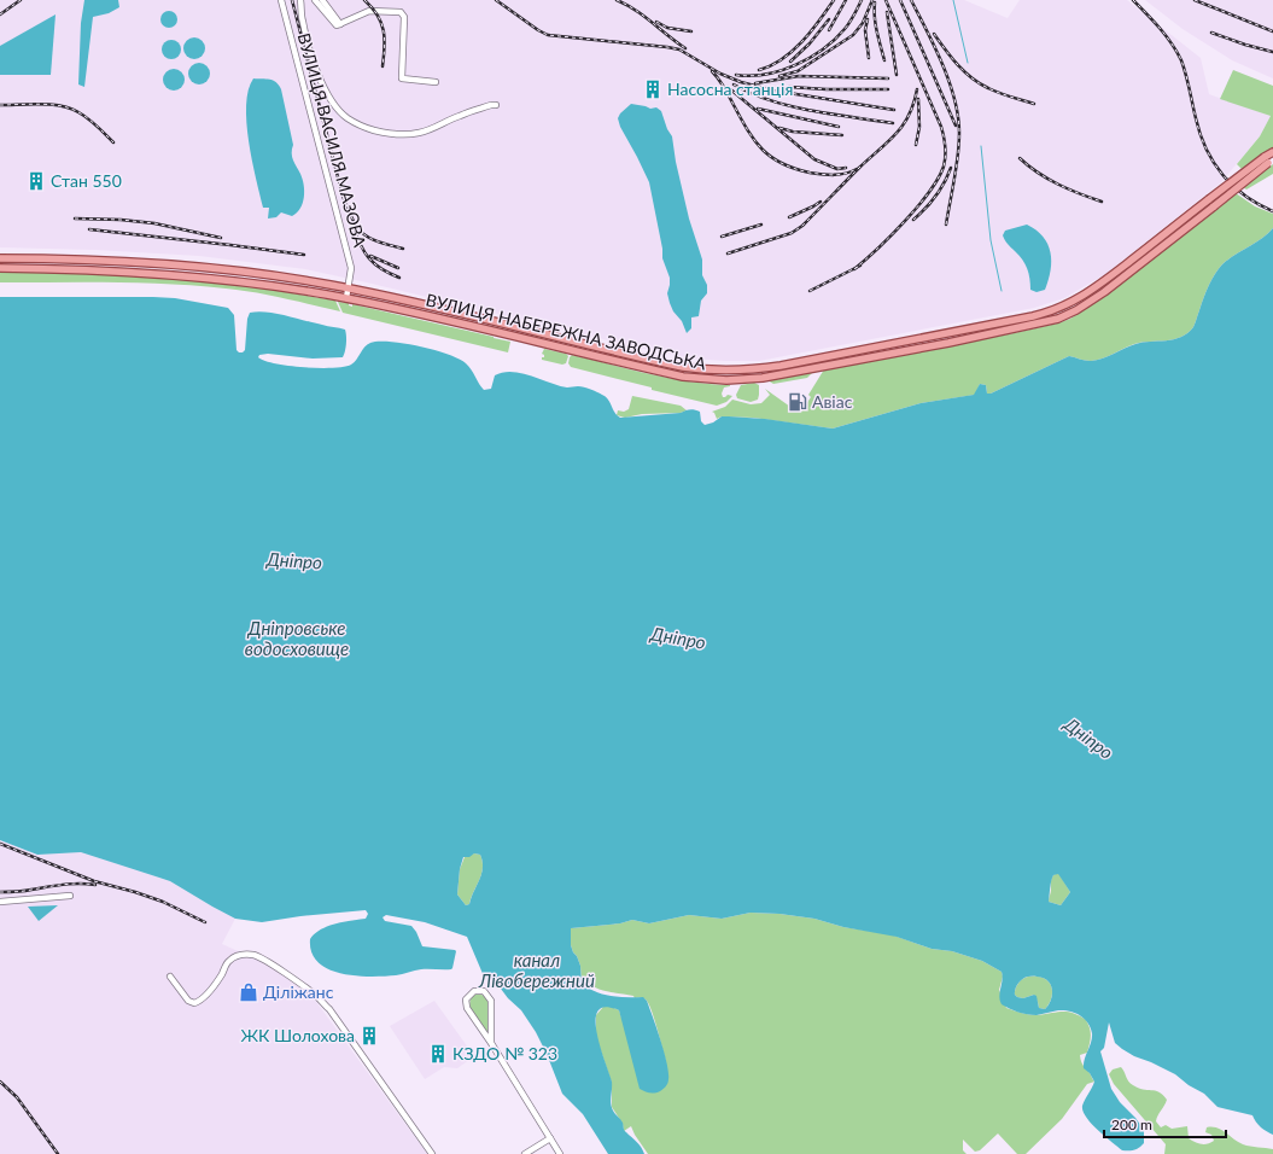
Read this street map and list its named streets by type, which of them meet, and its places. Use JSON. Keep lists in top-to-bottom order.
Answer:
{
  "streets": {
    "main road": ["ВУЛИЦЯ НАБЕРЕЖНА ЗАВОДСЬКА"],
    "street": ["ВУЛИЦЯ ВАСИЛЯ МАЗОВА"]
  },
  "crossings": [
    ["ВУЛИЦЯ ВАСИЛЯ МАЗОВА", "ВУЛИЦЯ НАБЕРЕЖНА ЗАВОДСЬКА"]
  ],
  "water": ["Дніпро", "Дніпровське водосховище", "канал Лівобережний"],
  "places": {
    "building": [
      "Насосна станція",
      "Стан 550",
      "ЖК Шолохова",
      "КЗДО № 323"
    ],
    "fuel station": ["Авіас"],
    "shop": ["Діліжанс"]
  },
  "scale_bar": "200 m"
}
